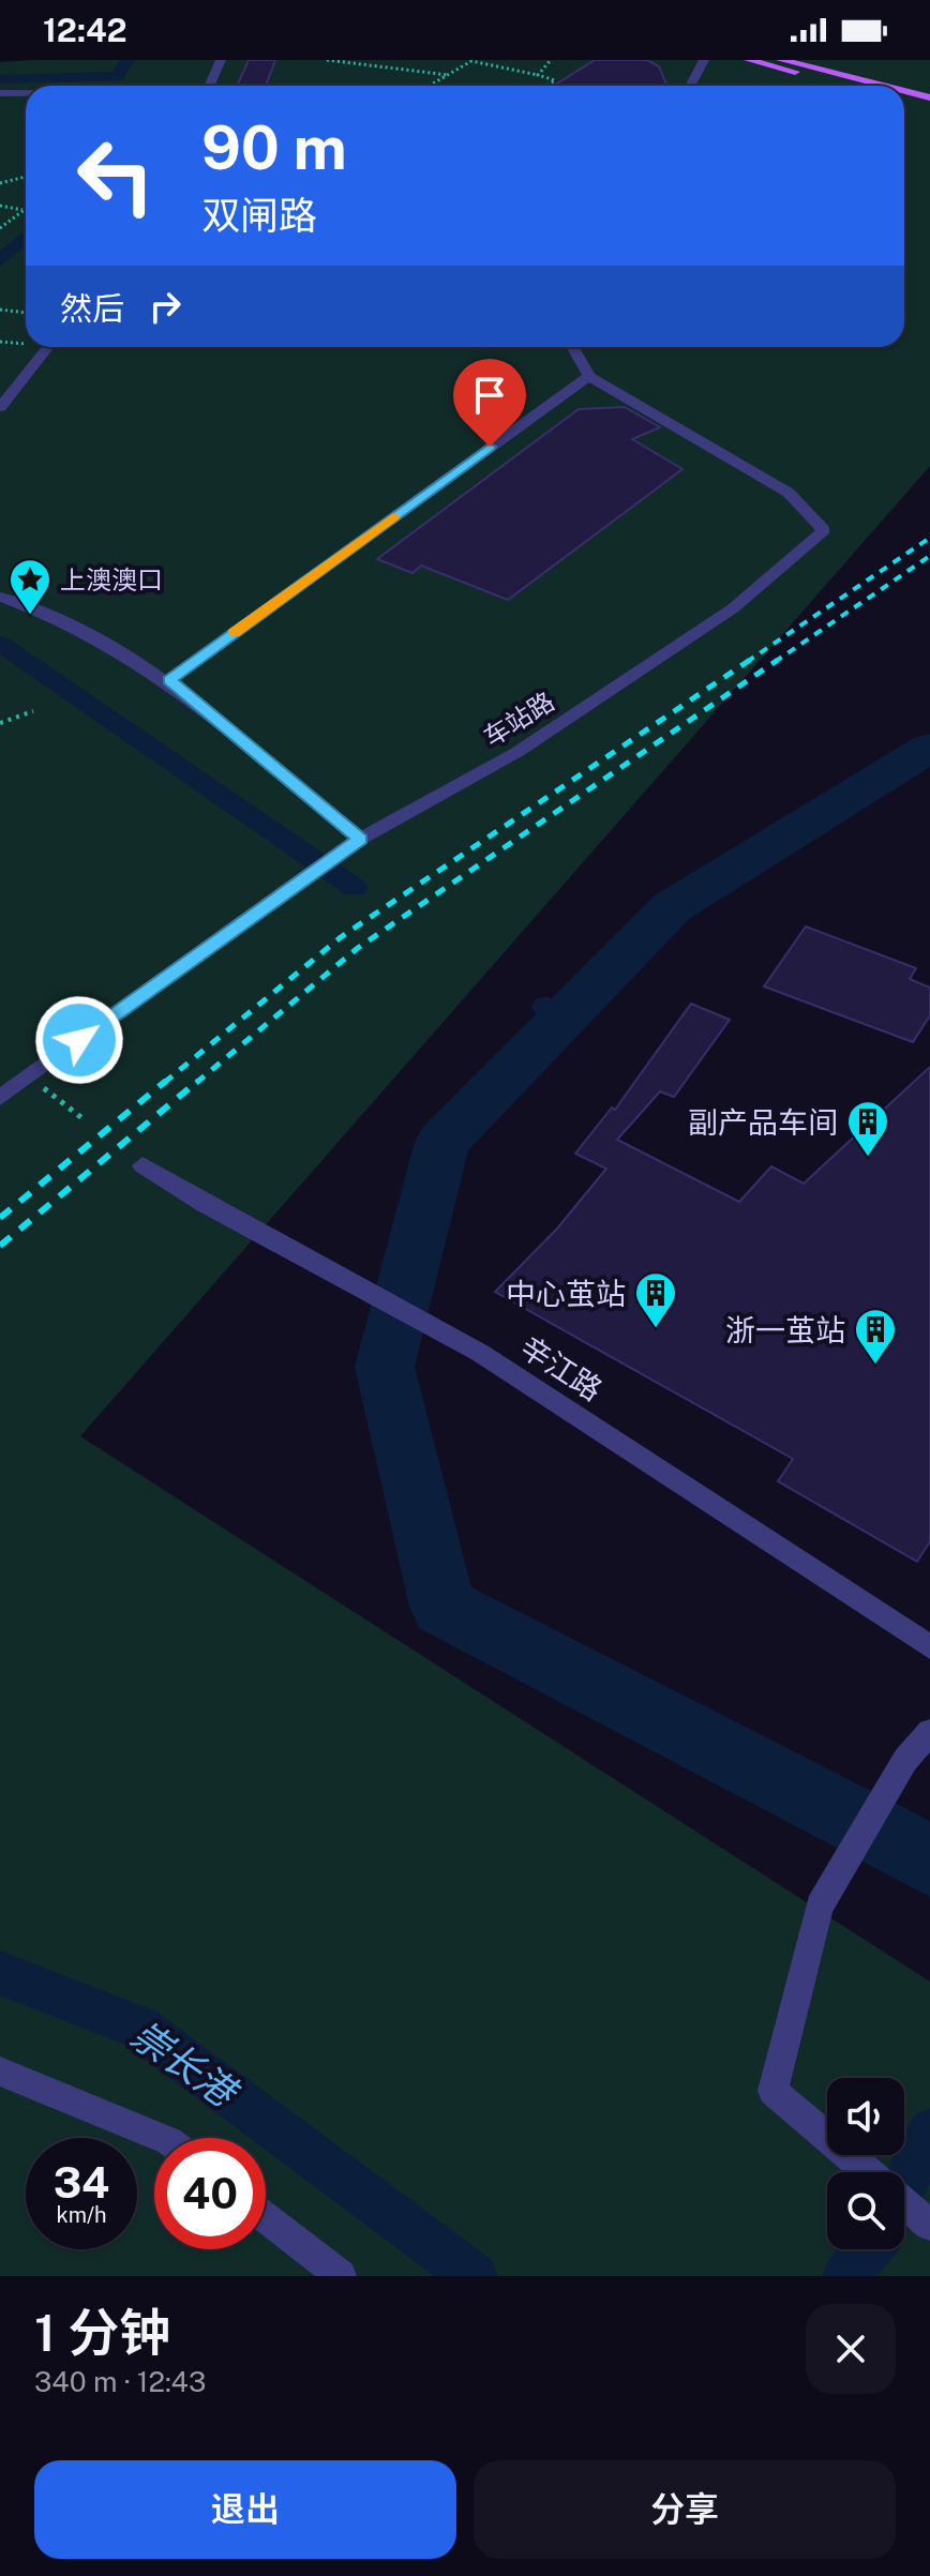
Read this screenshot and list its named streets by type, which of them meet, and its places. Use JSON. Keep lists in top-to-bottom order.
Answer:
{
  "streets": {
    "street": ["车站路", "辛江路"]
  },
  "water": ["崇长港"],
  "places": {
    "place": ["上澳澳口"],
    "building": ["副产品车间", "中心茧站", "浙一茧站"]
  },
  "page": {
    "status": "12:42",
    "turn": ["90 m", "双闸路"],
    "then": "然后",
    "speed": "34 km/h",
    "limit": "40",
    "heading": ["1 分钟", "340 m · 12:43"],
    "buttons": ["退出", "分享"]
  }
}
